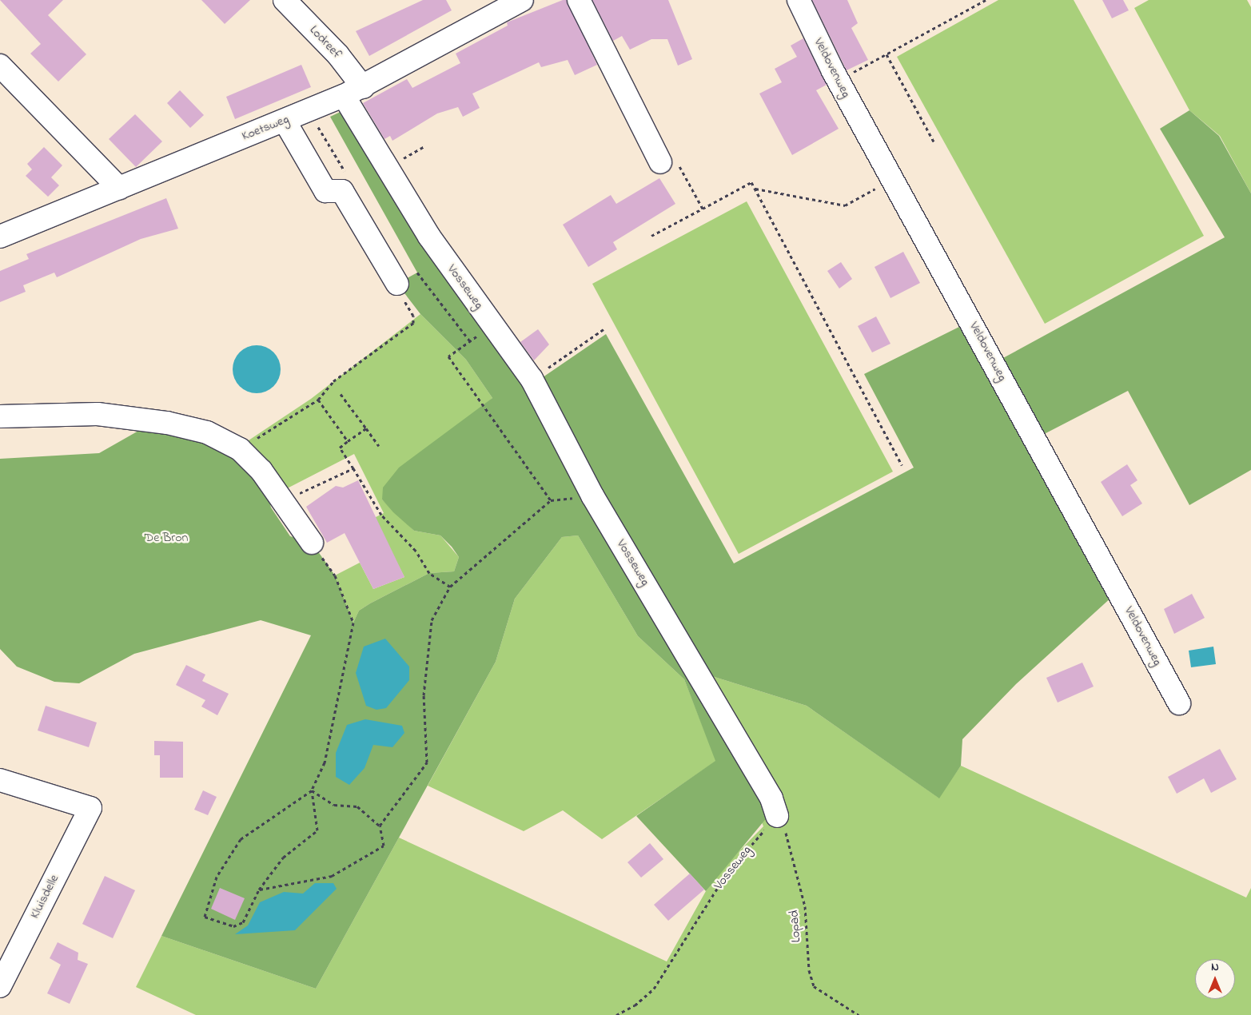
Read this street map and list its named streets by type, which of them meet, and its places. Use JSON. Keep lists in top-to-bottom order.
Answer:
{
  "streets": {
    "street": [
      "Lodreef",
      "Veldovenweg",
      "Koetsweg",
      "Vosseweg",
      "Kluisdelle"
    ],
    "path": ["Lopad"]
  },
  "crossings": [
    ["Lodreef", "Koetsweg"],
    ["Lodreef", "Vosseweg"],
    ["Koetsweg", "Vosseweg"],
    ["Vosseweg", "Lopad"]
  ],
  "parks": ["De Bron"],
  "north": "top"
}
